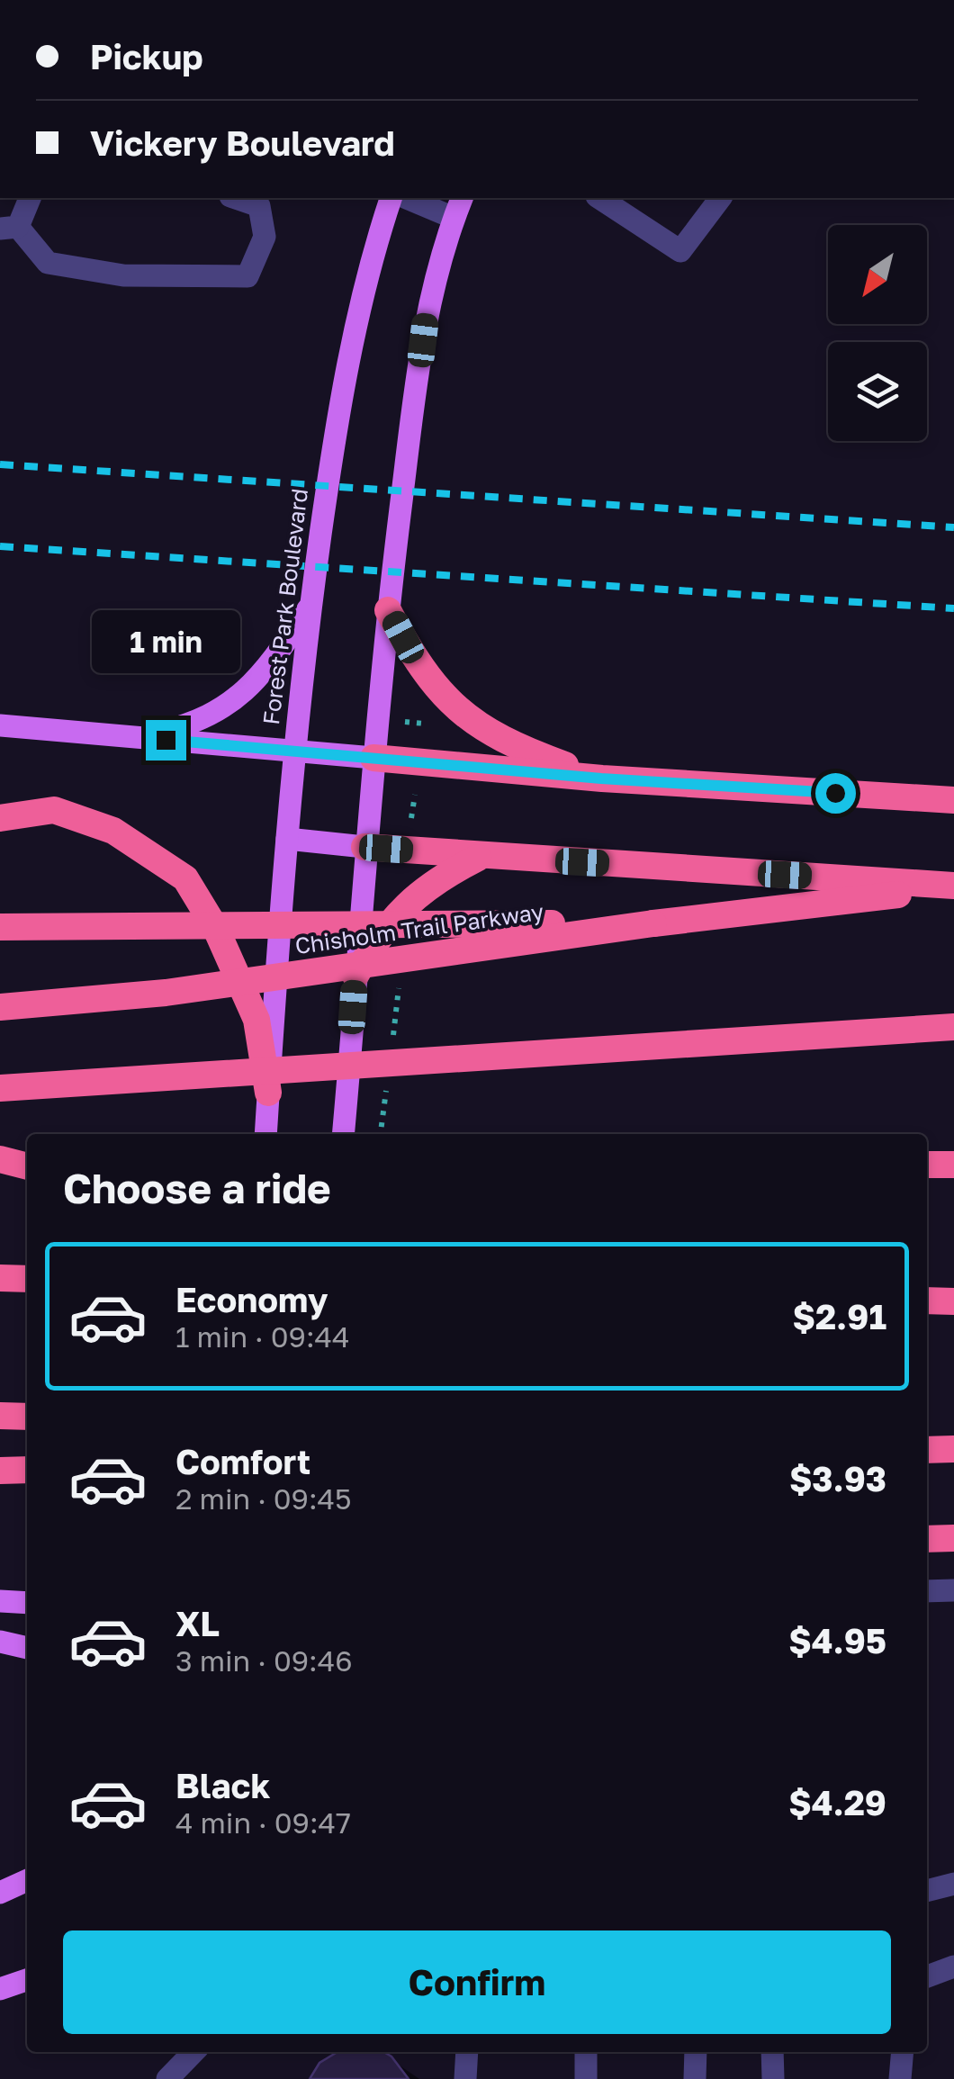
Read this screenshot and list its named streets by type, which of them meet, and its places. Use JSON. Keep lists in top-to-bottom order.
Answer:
{
  "streets": {
    "highway": ["Chisholm Trail Parkway"],
    "main road": ["Forest Park Boulevard"]
  },
  "north": "bottom left",
  "page": {
    "banner": ["Pickup", "Vickery Boulevard"],
    "bubble": "1 min",
    "heading": "Choose a ride",
    "list": [
      {
        "name": "Economy",
        "note": "1 min · 09:44",
        "value": "$2.91"
      },
      {
        "name": "Comfort",
        "note": "2 min · 09:45",
        "value": "$3.93"
      },
      {
        "name": "XL",
        "note": "3 min · 09:46",
        "value": "$4.95"
      },
      {
        "name": "Black",
        "note": "4 min · 09:47",
        "value": "$4.29"
      }
    ],
    "buttons": "Confirm"
  }
}
